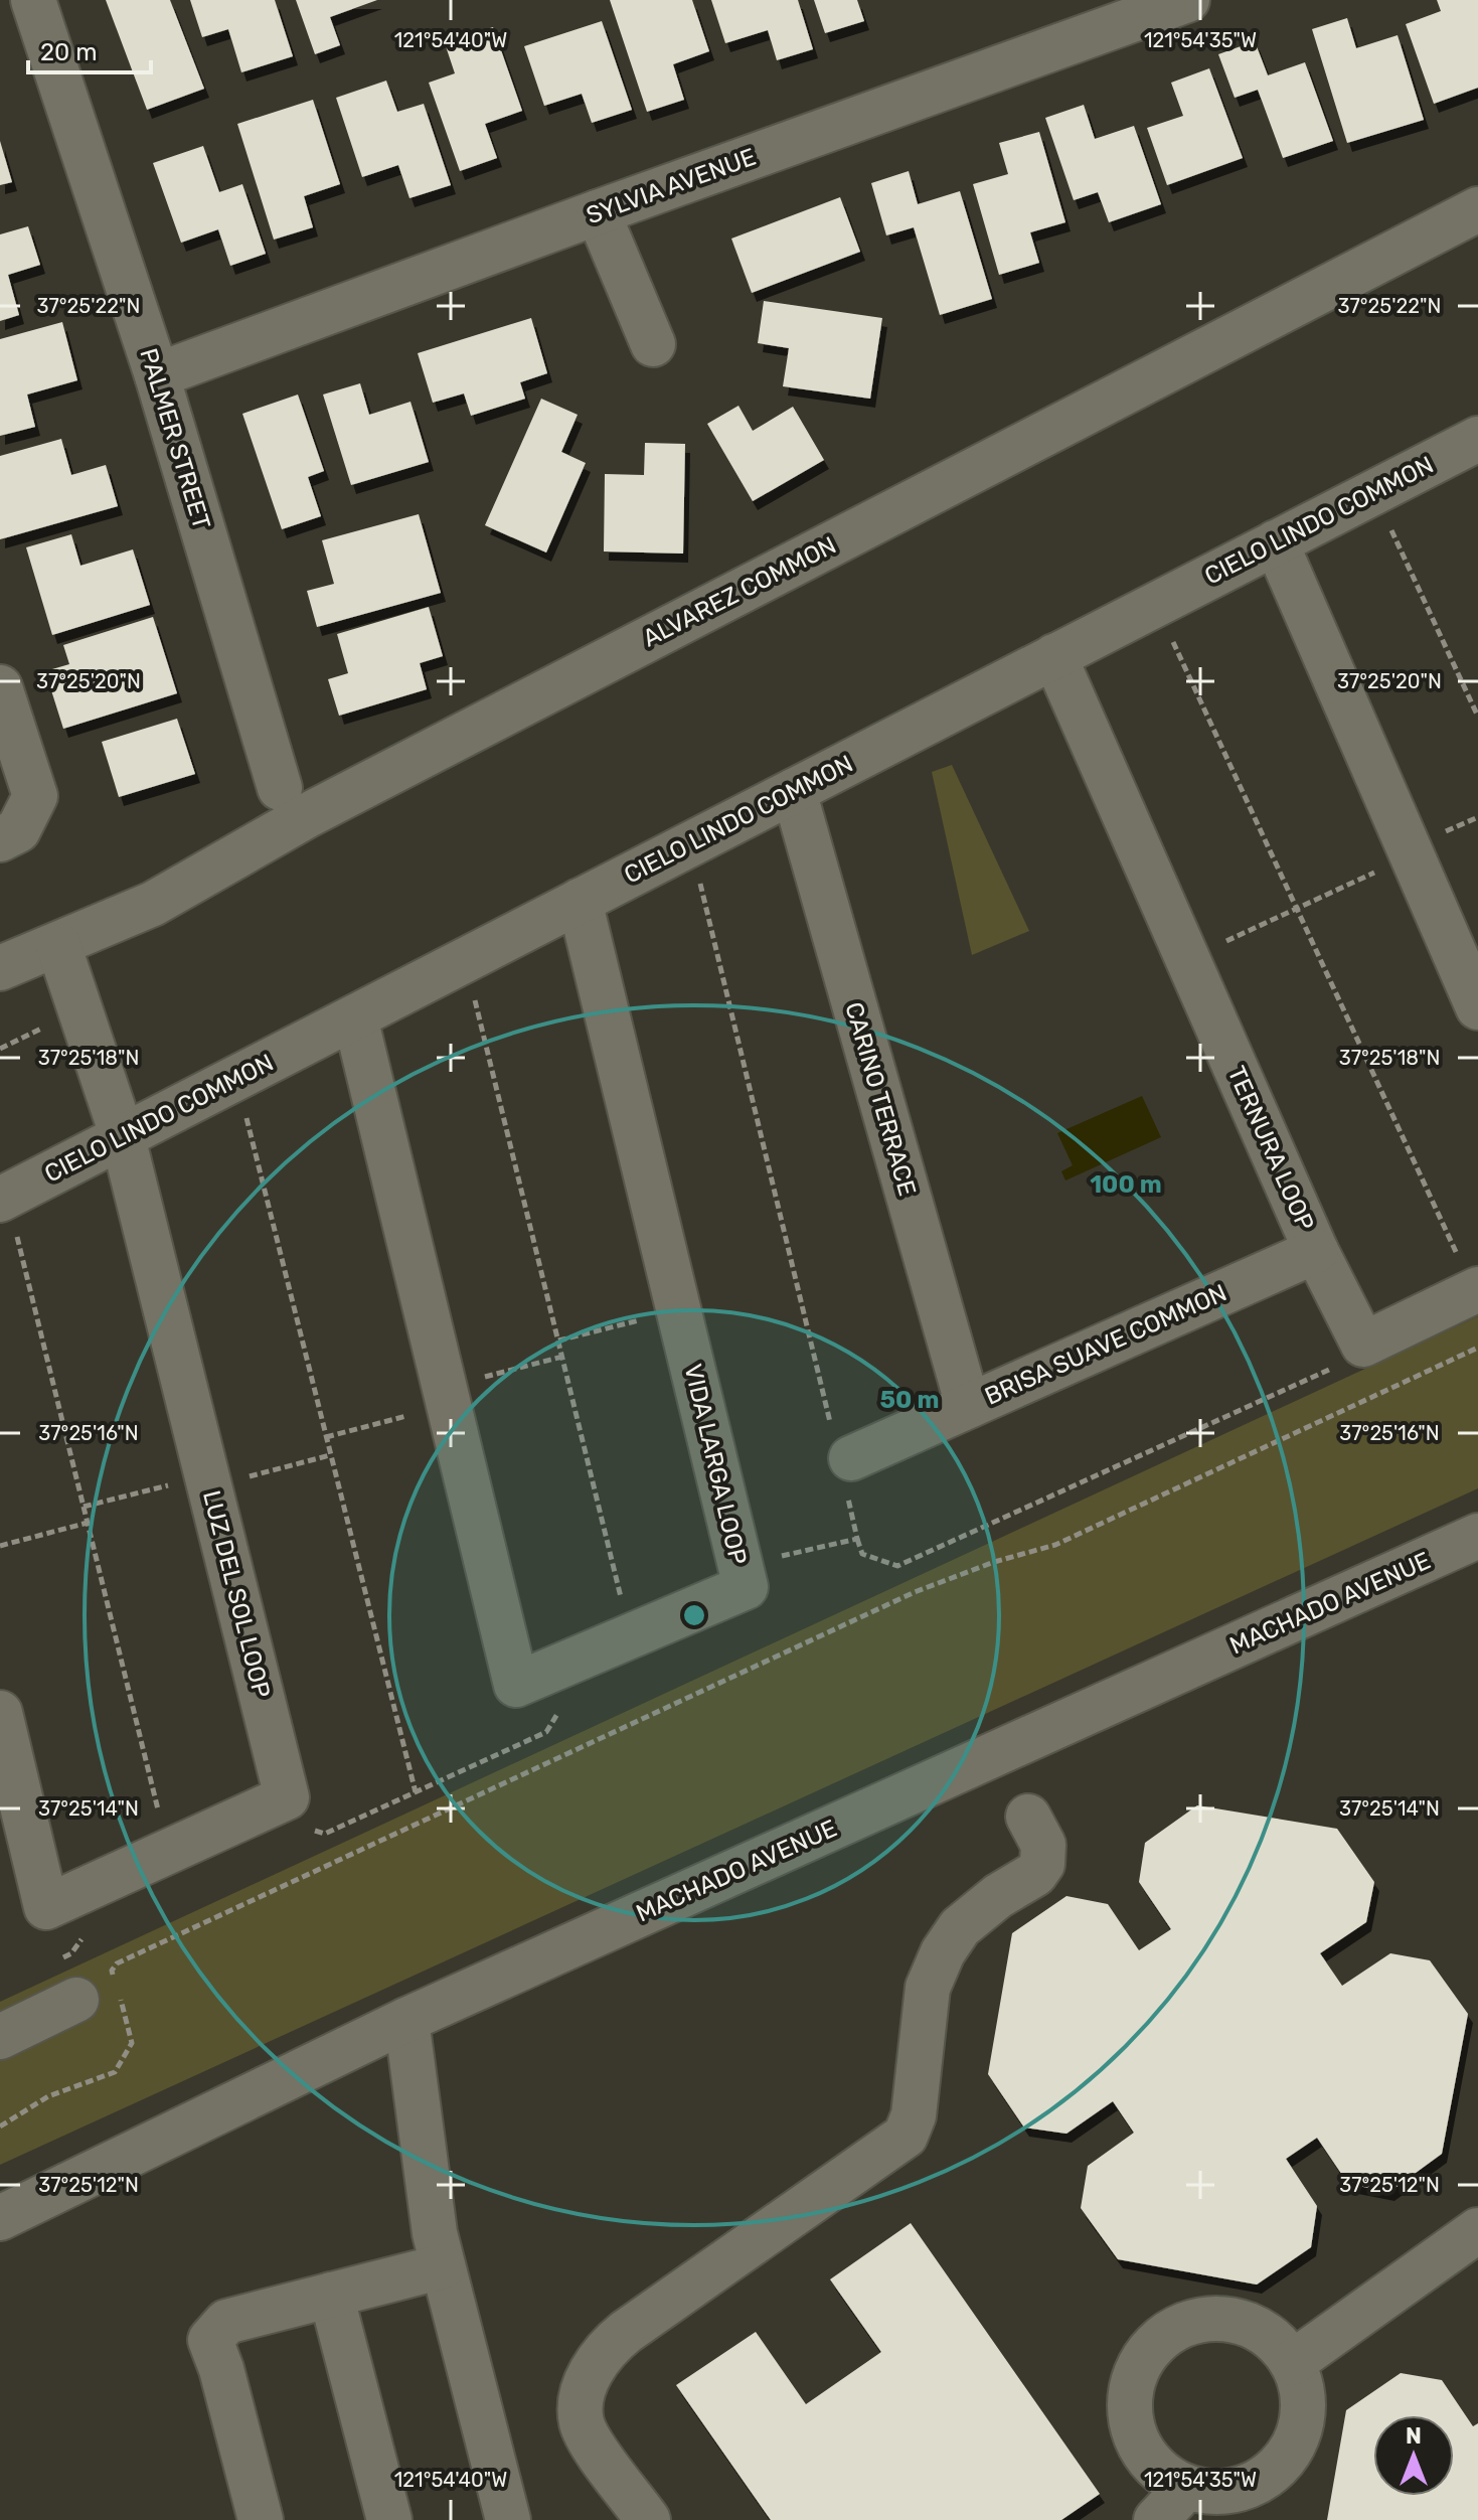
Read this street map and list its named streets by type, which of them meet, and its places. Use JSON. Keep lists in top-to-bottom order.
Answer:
{
  "streets": {
    "street": [
      "SYLVIA AVENUE",
      "PALMER STREET",
      "CIELO LINDO COMMON",
      "ALVAREZ COMMON",
      "CARINO TERRACE",
      "TERNURA LOOP",
      "BRISA SUAVE COMMON",
      "VIDA LARGA LOOP",
      "LUZ DEL SOL LOOP",
      "MACHADO AVENUE"
    ]
  },
  "crossings": [
    ["SYLVIA AVENUE", "PALMER STREET"],
    ["CIELO LINDO COMMON", "CARINO TERRACE"],
    ["CIELO LINDO COMMON", "TERNURA LOOP"],
    ["CIELO LINDO COMMON", "VIDA LARGA LOOP"],
    ["CIELO LINDO COMMON", "LUZ DEL SOL LOOP"],
    ["ALVAREZ COMMON", "LUZ DEL SOL LOOP"],
    ["CARINO TERRACE", "BRISA SUAVE COMMON"],
    ["TERNURA LOOP", "BRISA SUAVE COMMON"]
  ],
  "scale_bar": "20 m",
  "north": "top",
  "coordinates": [
    "121°54'40\"W",
    "121°54'35\"W",
    "37°25'22\"N",
    "37°25'20\"N",
    "37°25'18\"N",
    "37°25'16\"N",
    "37°25'14\"N",
    "37°25'12\"N"
  ],
  "rings": ["100 m", "50 m"]
}
